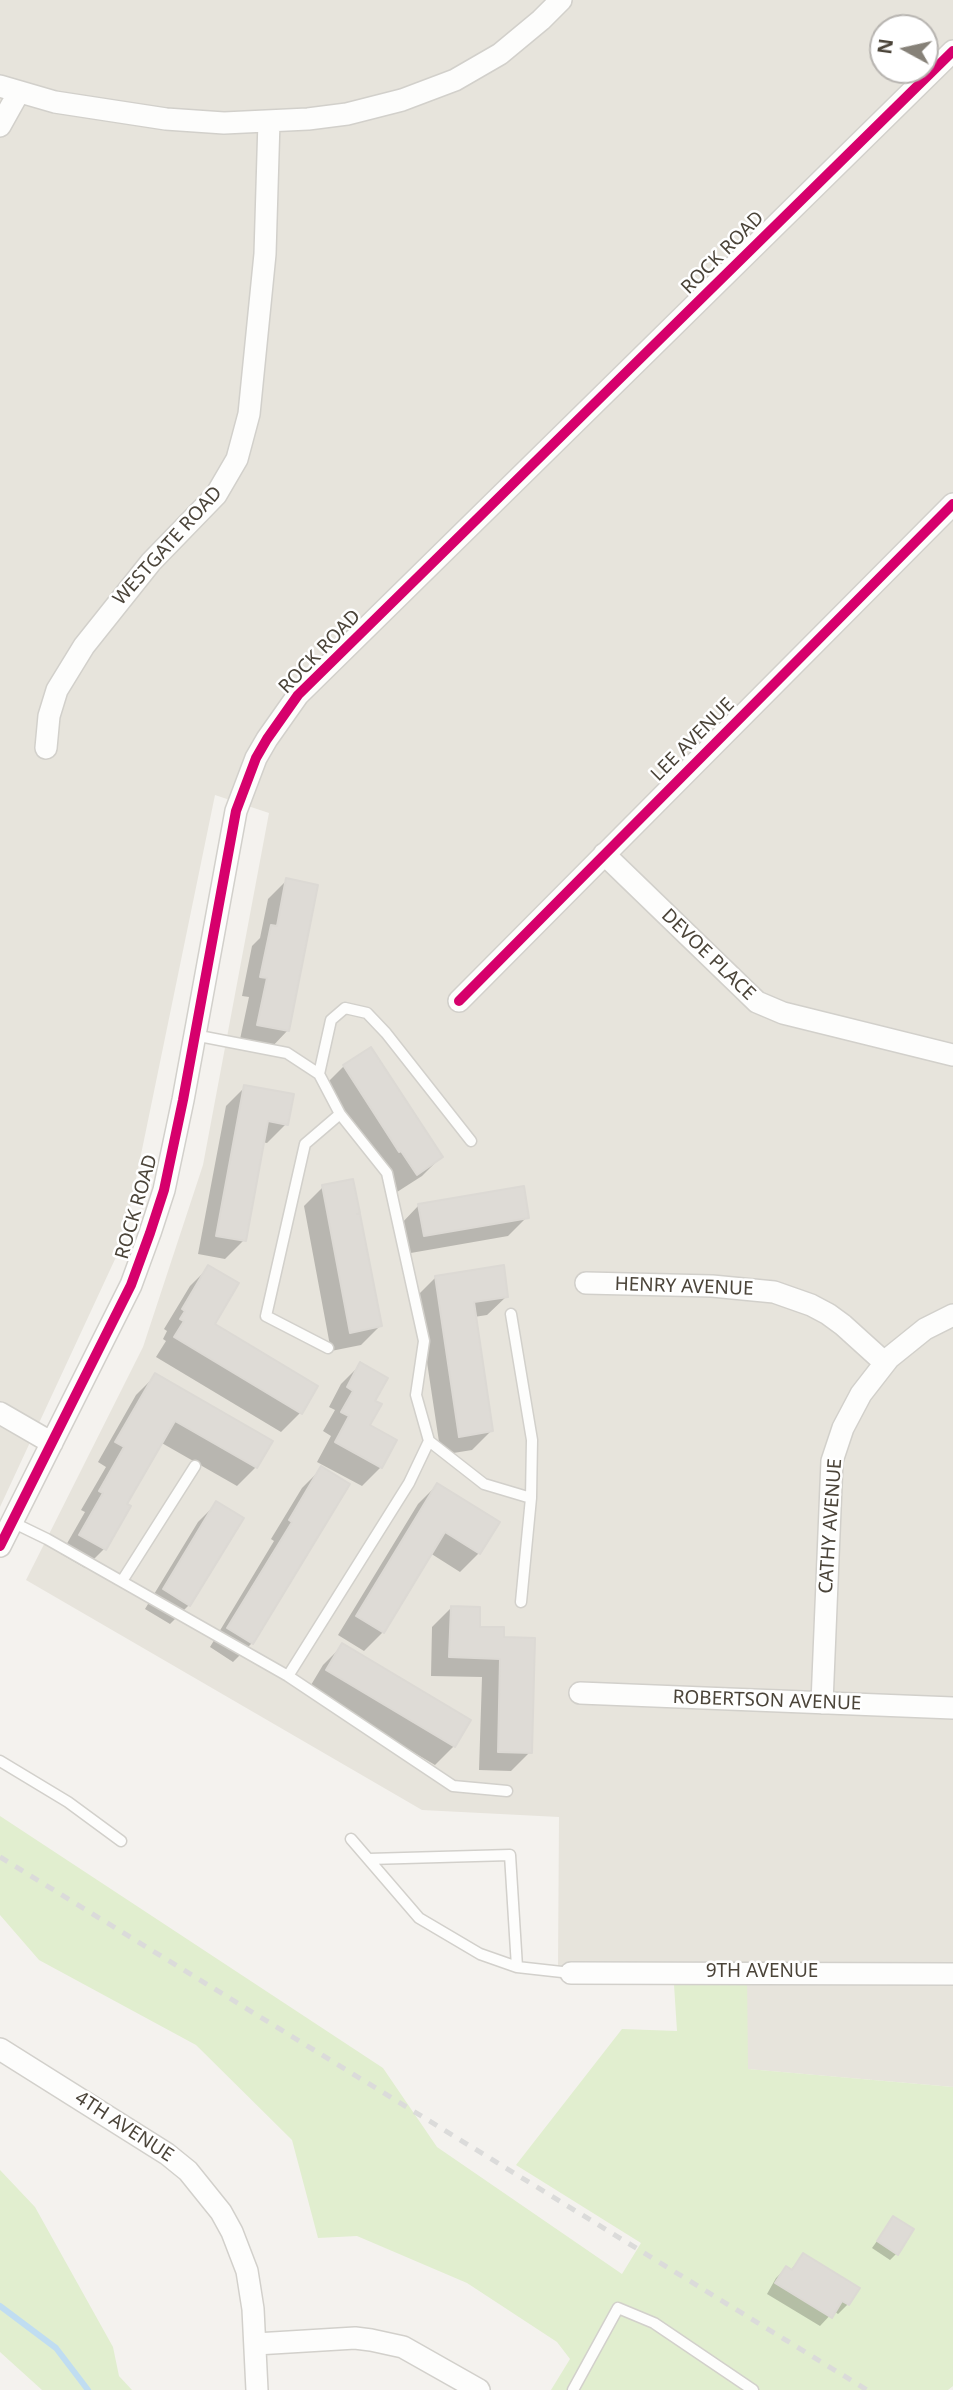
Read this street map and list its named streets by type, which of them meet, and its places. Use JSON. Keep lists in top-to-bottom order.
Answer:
{
  "streets": {
    "street": [
      "ROCK ROAD",
      "WESTGATE ROAD",
      "LEE AVENUE",
      "DEVOE PLACE",
      "HENRY AVENUE",
      "CATHY AVENUE",
      "ROBERTSON AVENUE",
      "9TH AVENUE",
      "4TH AVENUE"
    ]
  },
  "crossings": [
    ["LEE AVENUE", "DEVOE PLACE"],
    ["HENRY AVENUE", "CATHY AVENUE"],
    ["CATHY AVENUE", "ROBERTSON AVENUE"]
  ],
  "north": "left"
}
